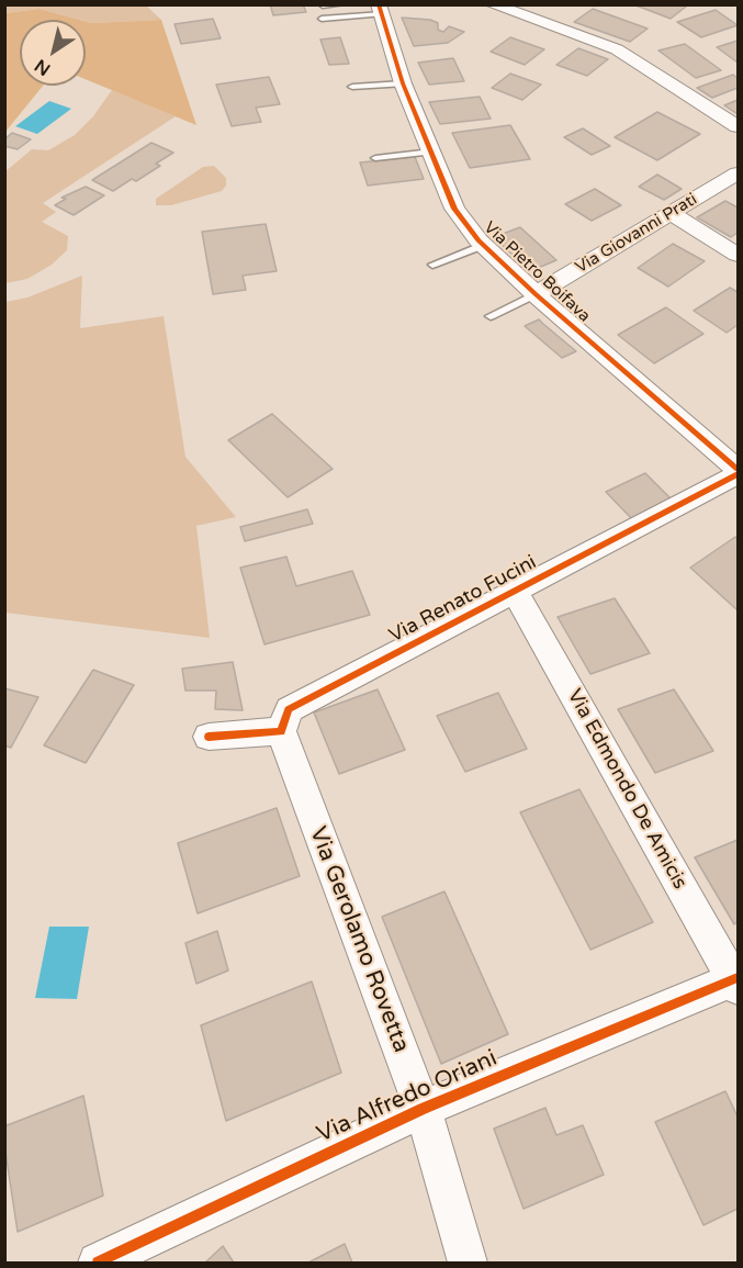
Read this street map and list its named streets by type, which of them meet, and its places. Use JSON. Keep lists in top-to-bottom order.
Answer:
{
  "streets": {
    "street": [
      "Via Giovanni Prati",
      "Via Pietro Boifava",
      "Via Renato Fucini",
      "Via Edmondo De Amicis",
      "Via Gerolamo Rovetta",
      "Via Alfredo Oriani"
    ]
  },
  "crossings": [
    ["Via Giovanni Prati", "Via Pietro Boifava"],
    ["Via Pietro Boifava", "Via Renato Fucini"],
    ["Via Renato Fucini", "Via Edmondo De Amicis"],
    ["Via Renato Fucini", "Via Gerolamo Rovetta"],
    ["Via Edmondo De Amicis", "Via Alfredo Oriani"],
    ["Via Gerolamo Rovetta", "Via Alfredo Oriani"]
  ],
  "north": "bottom left"
}
